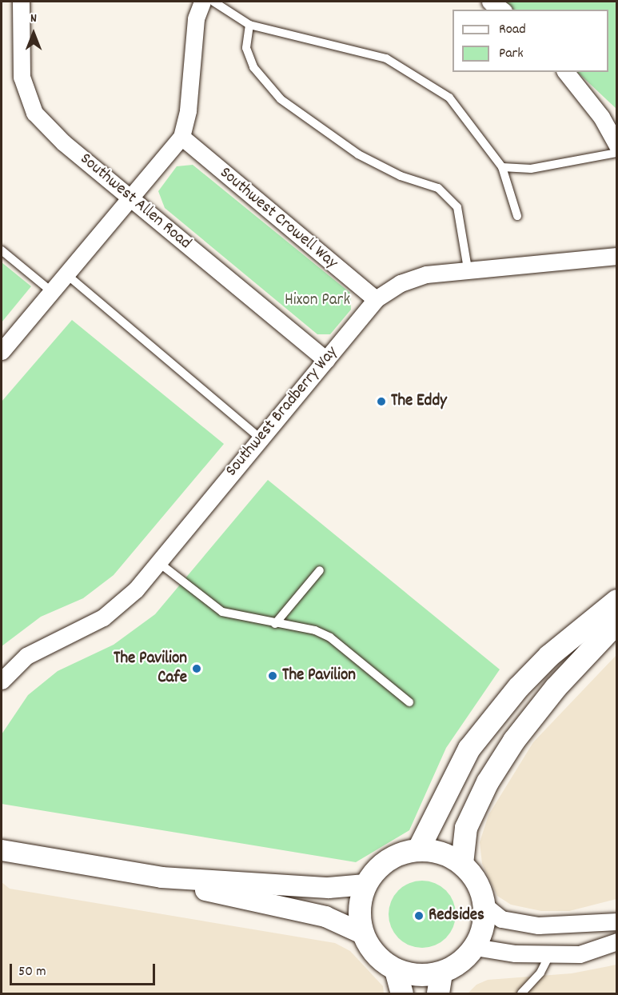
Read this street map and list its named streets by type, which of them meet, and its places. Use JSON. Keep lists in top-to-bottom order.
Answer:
{
  "streets": {
    "street": ["Southwest Allen Road", "Southwest Crowell Way", "Southwest Bradberry Way"]
  },
  "crossings": [
    ["Southwest Allen Road", "Southwest Bradberry Way"],
    ["Southwest Crowell Way", "Southwest Bradberry Way"]
  ],
  "parks": ["Hixon Park"],
  "places": [
    "The Eddy",
    "The Pavilion Cafe",
    "The Pavilion",
    "Redsides"
  ],
  "legend": ["Road", "Park"],
  "scale_bar": "50 m",
  "north": "top"
}
